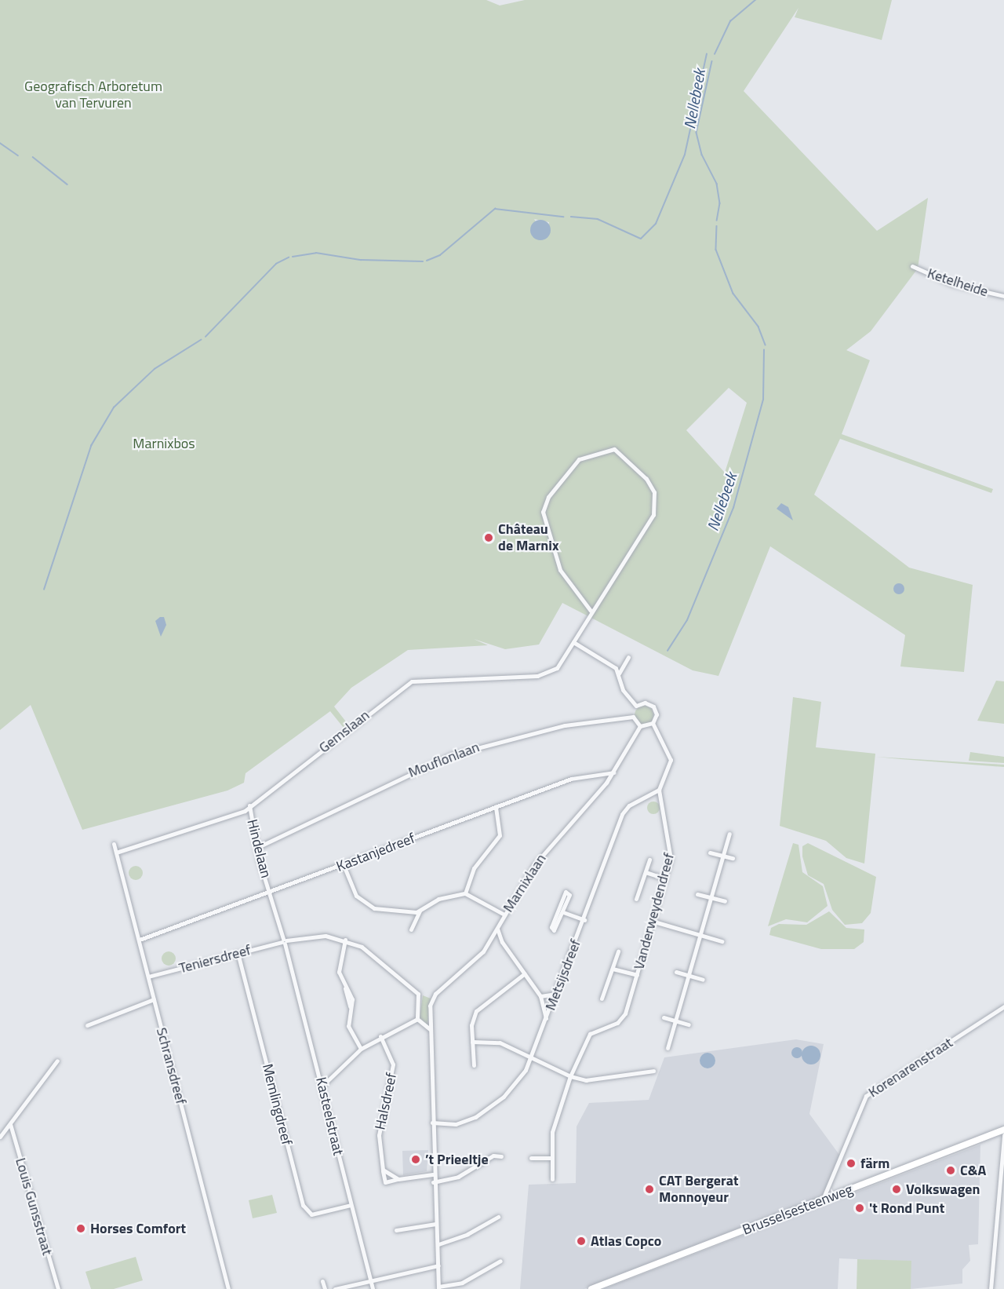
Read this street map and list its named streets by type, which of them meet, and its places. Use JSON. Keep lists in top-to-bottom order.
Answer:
{
  "streets": {
    "main road": ["Brusselsesteenweg"],
    "street": [
      "Ketelheide",
      "Gemslaan",
      "Mouflonlaan",
      "Hindelaan",
      "Kastanjedreef",
      "Marnixlaan",
      "Vanderweydendreef",
      "Teniersdreef",
      "Metsijsdreef",
      "Schransdreef",
      "Korenarenstraat",
      "Halsdreef",
      "Memlingdreef",
      "Kasteelstraat",
      "Louis Gunsstraat"
    ]
  },
  "crossings": [
    ["Gemslaan", "Hindelaan"],
    ["Gemslaan", "Schransdreef"],
    ["Mouflonlaan", "Hindelaan"],
    ["Mouflonlaan", "Marnixlaan"],
    ["Hindelaan", "Kastanjedreef"],
    ["Hindelaan", "Kasteelstraat"],
    ["Kastanjedreef", "Marnixlaan"],
    ["Kastanjedreef", "Schransdreef"],
    ["Kastanjedreef", "Kasteelstraat"],
    ["Marnixlaan", "Metsijsdreef"],
    ["Marnixlaan", "Halsdreef"],
    ["Vanderweydendreef", "Metsijsdreef"],
    ["Teniersdreef", "Schransdreef"],
    ["Teniersdreef", "Memlingdreef"],
    ["Teniersdreef", "Kasteelstraat"],
    ["Korenarenstraat", "Brusselsesteenweg"],
    ["Memlingdreef", "Kasteelstraat"]
  ],
  "water": ["Nellebeek"],
  "parks": ["Geografisch Arboretum van Tervuren", "Marnixbos"],
  "places": [
    "Château de Marnix",
    "’t Prieeltje",
    "färm",
    "C&A",
    "CAT Bergerat Monnoyeur",
    "Volkswagen",
    "'t Rond Punt",
    "Horses Comfort",
    "Atlas Copco"
  ]
}
